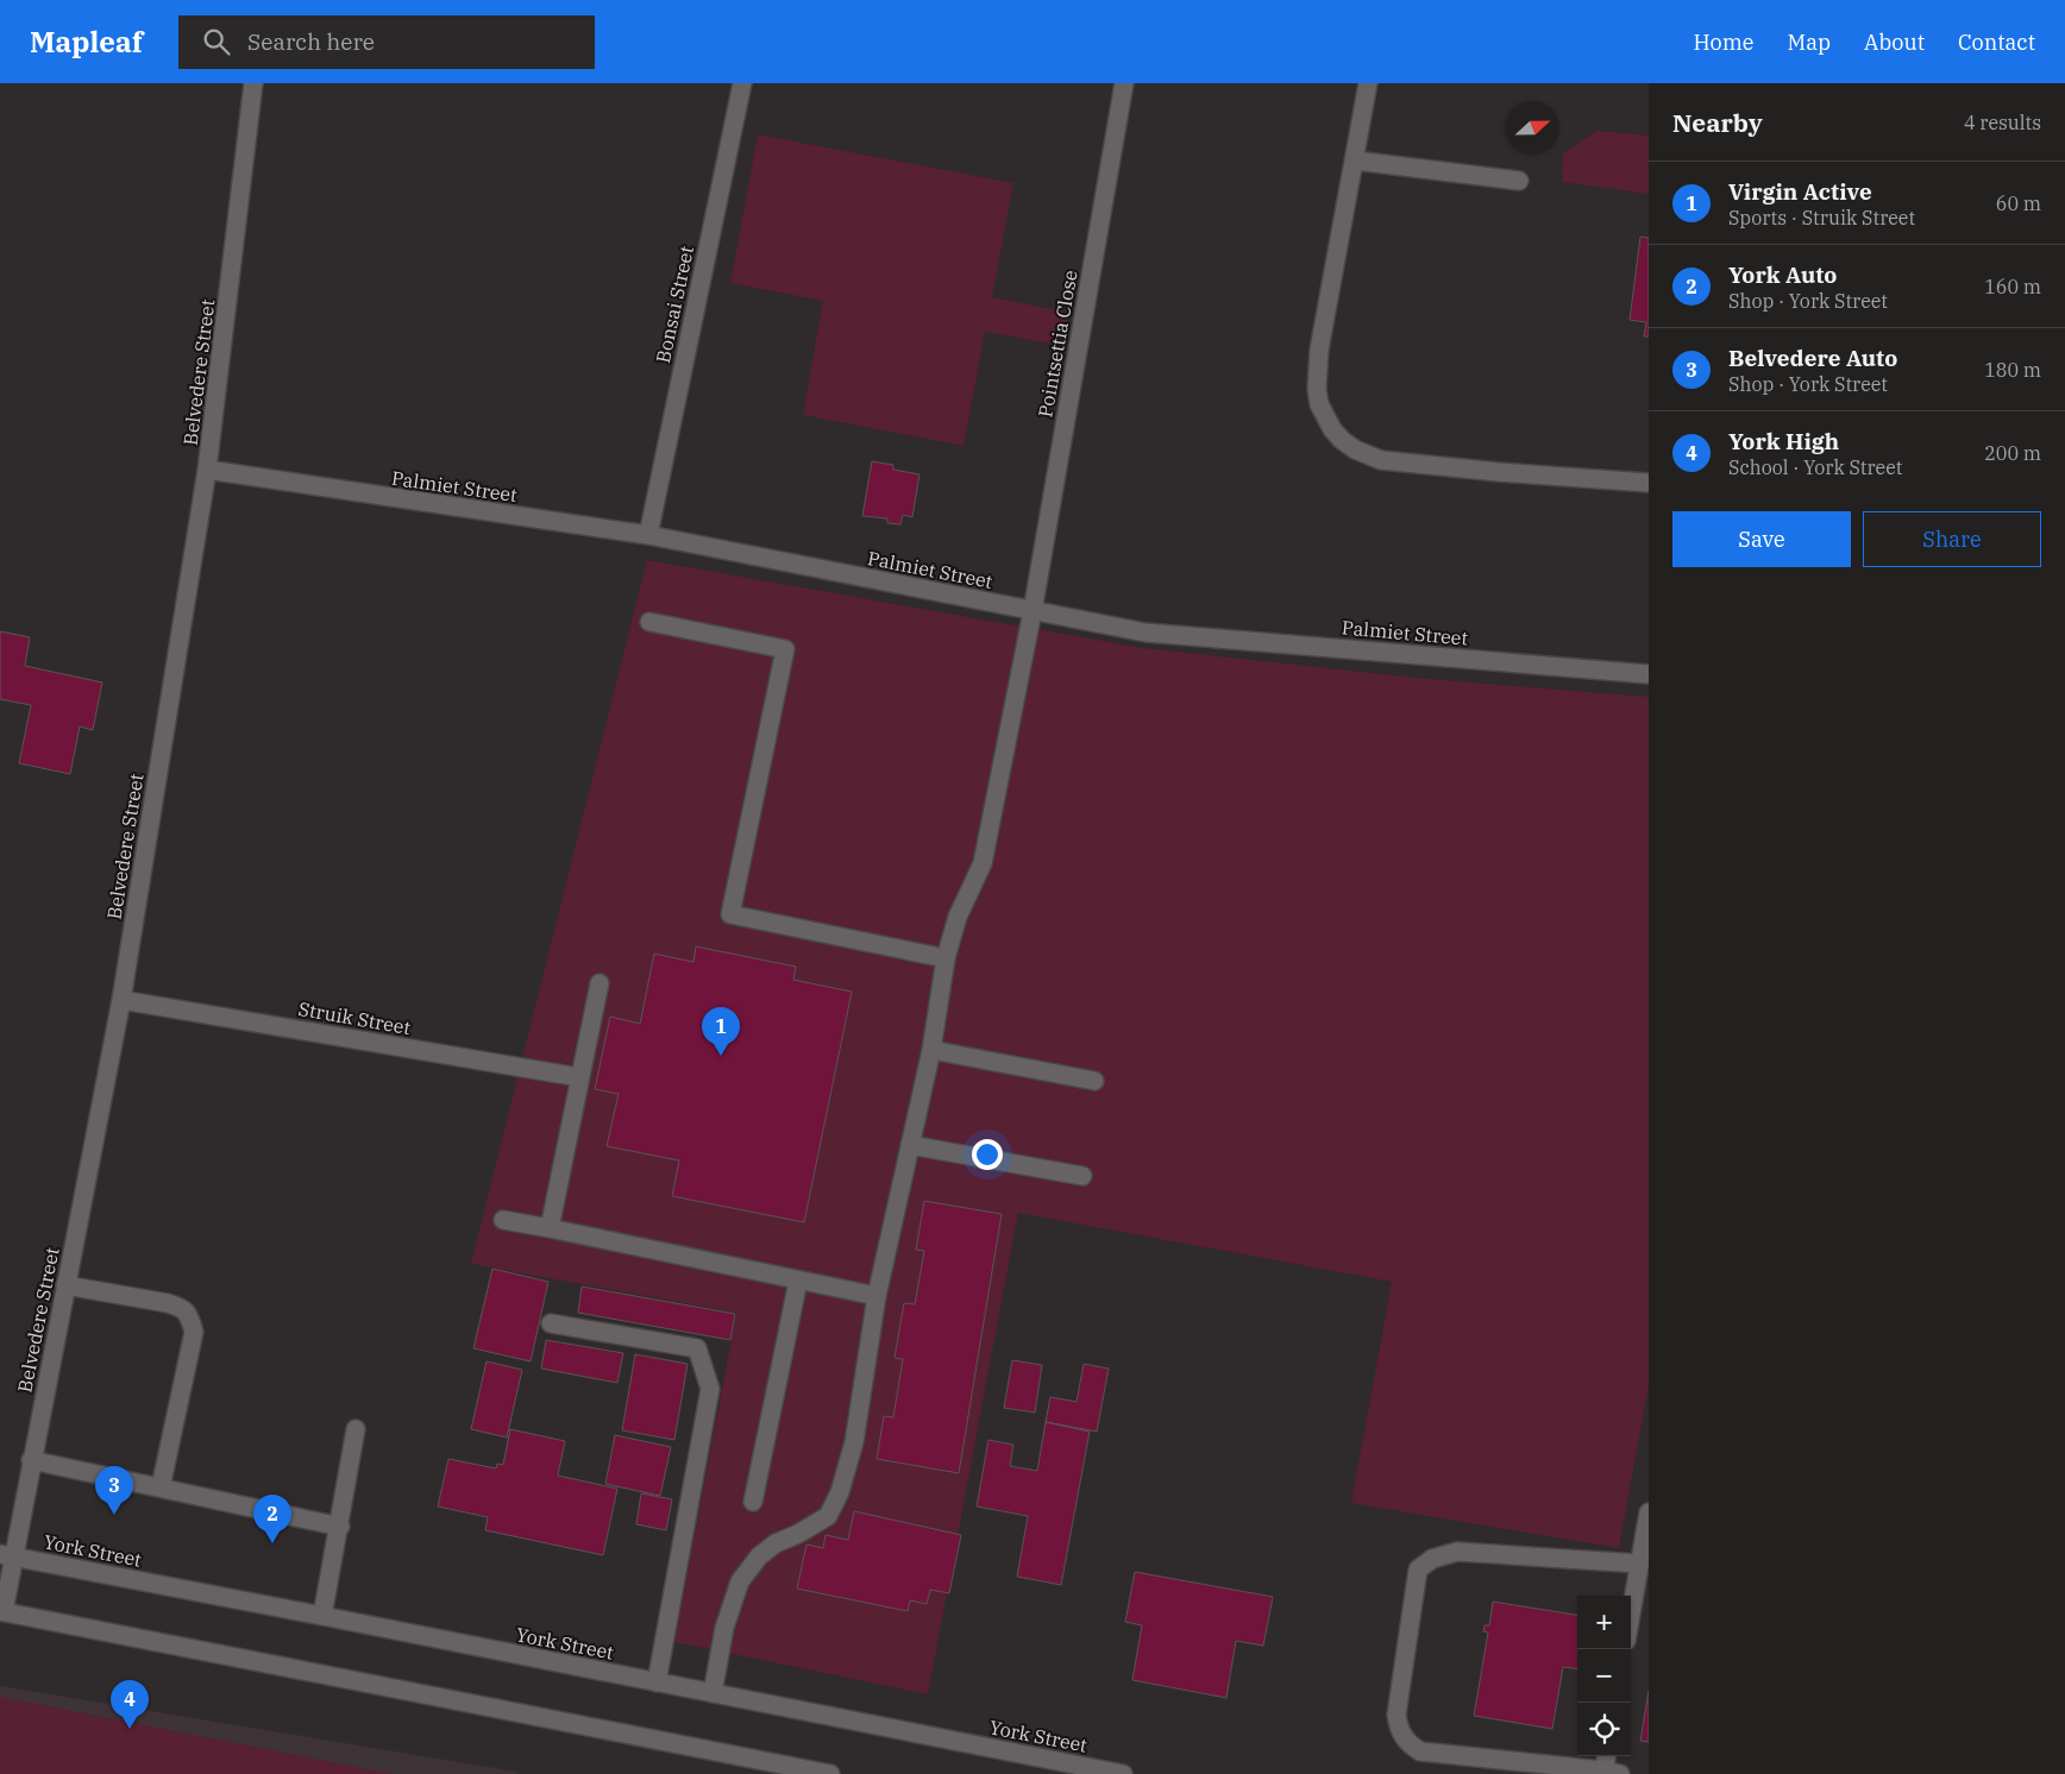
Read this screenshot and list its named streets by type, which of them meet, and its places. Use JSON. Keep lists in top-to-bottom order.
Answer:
{
  "streets": {
    "street": [
      "Bonsai Street",
      "Pointsettia Close",
      "Belvedere Street",
      "Palmiet Street",
      "Struik Street",
      "York Street"
    ]
  },
  "crossings": [
    ["Bonsai Street", "Palmiet Street"],
    ["Pointsettia Close", "Palmiet Street"],
    ["Pointsettia Close", "York Street"],
    ["Belvedere Street", "Palmiet Street"],
    ["Belvedere Street", "Struik Street"],
    ["Belvedere Street", "York Street"]
  ],
  "north": "right",
  "page": {
    "header": "Mapleaf",
    "search": "Search here",
    "nav": [
      "Home",
      "Map",
      "About",
      "Contact"
    ],
    "heading": ["Nearby", "4 results"],
    "list": [
      {
        "mark": "1",
        "name": "Virgin Active",
        "note": "Sports · Struik Street",
        "value": "60 m"
      },
      {
        "mark": "2",
        "name": "York Auto",
        "note": "Shop · York Street",
        "value": "160 m"
      },
      {
        "mark": "3",
        "name": "Belvedere Auto",
        "note": "Shop · York Street",
        "value": "180 m"
      },
      {
        "mark": "4",
        "name": "York High",
        "note": "School · York Street",
        "value": "200 m"
      }
    ],
    "buttons": ["Save", "Share"],
    "pins": [
      "1",
      "3",
      "2",
      "4"
    ],
    "map_buttons": ["+", "−"]
  }
}
